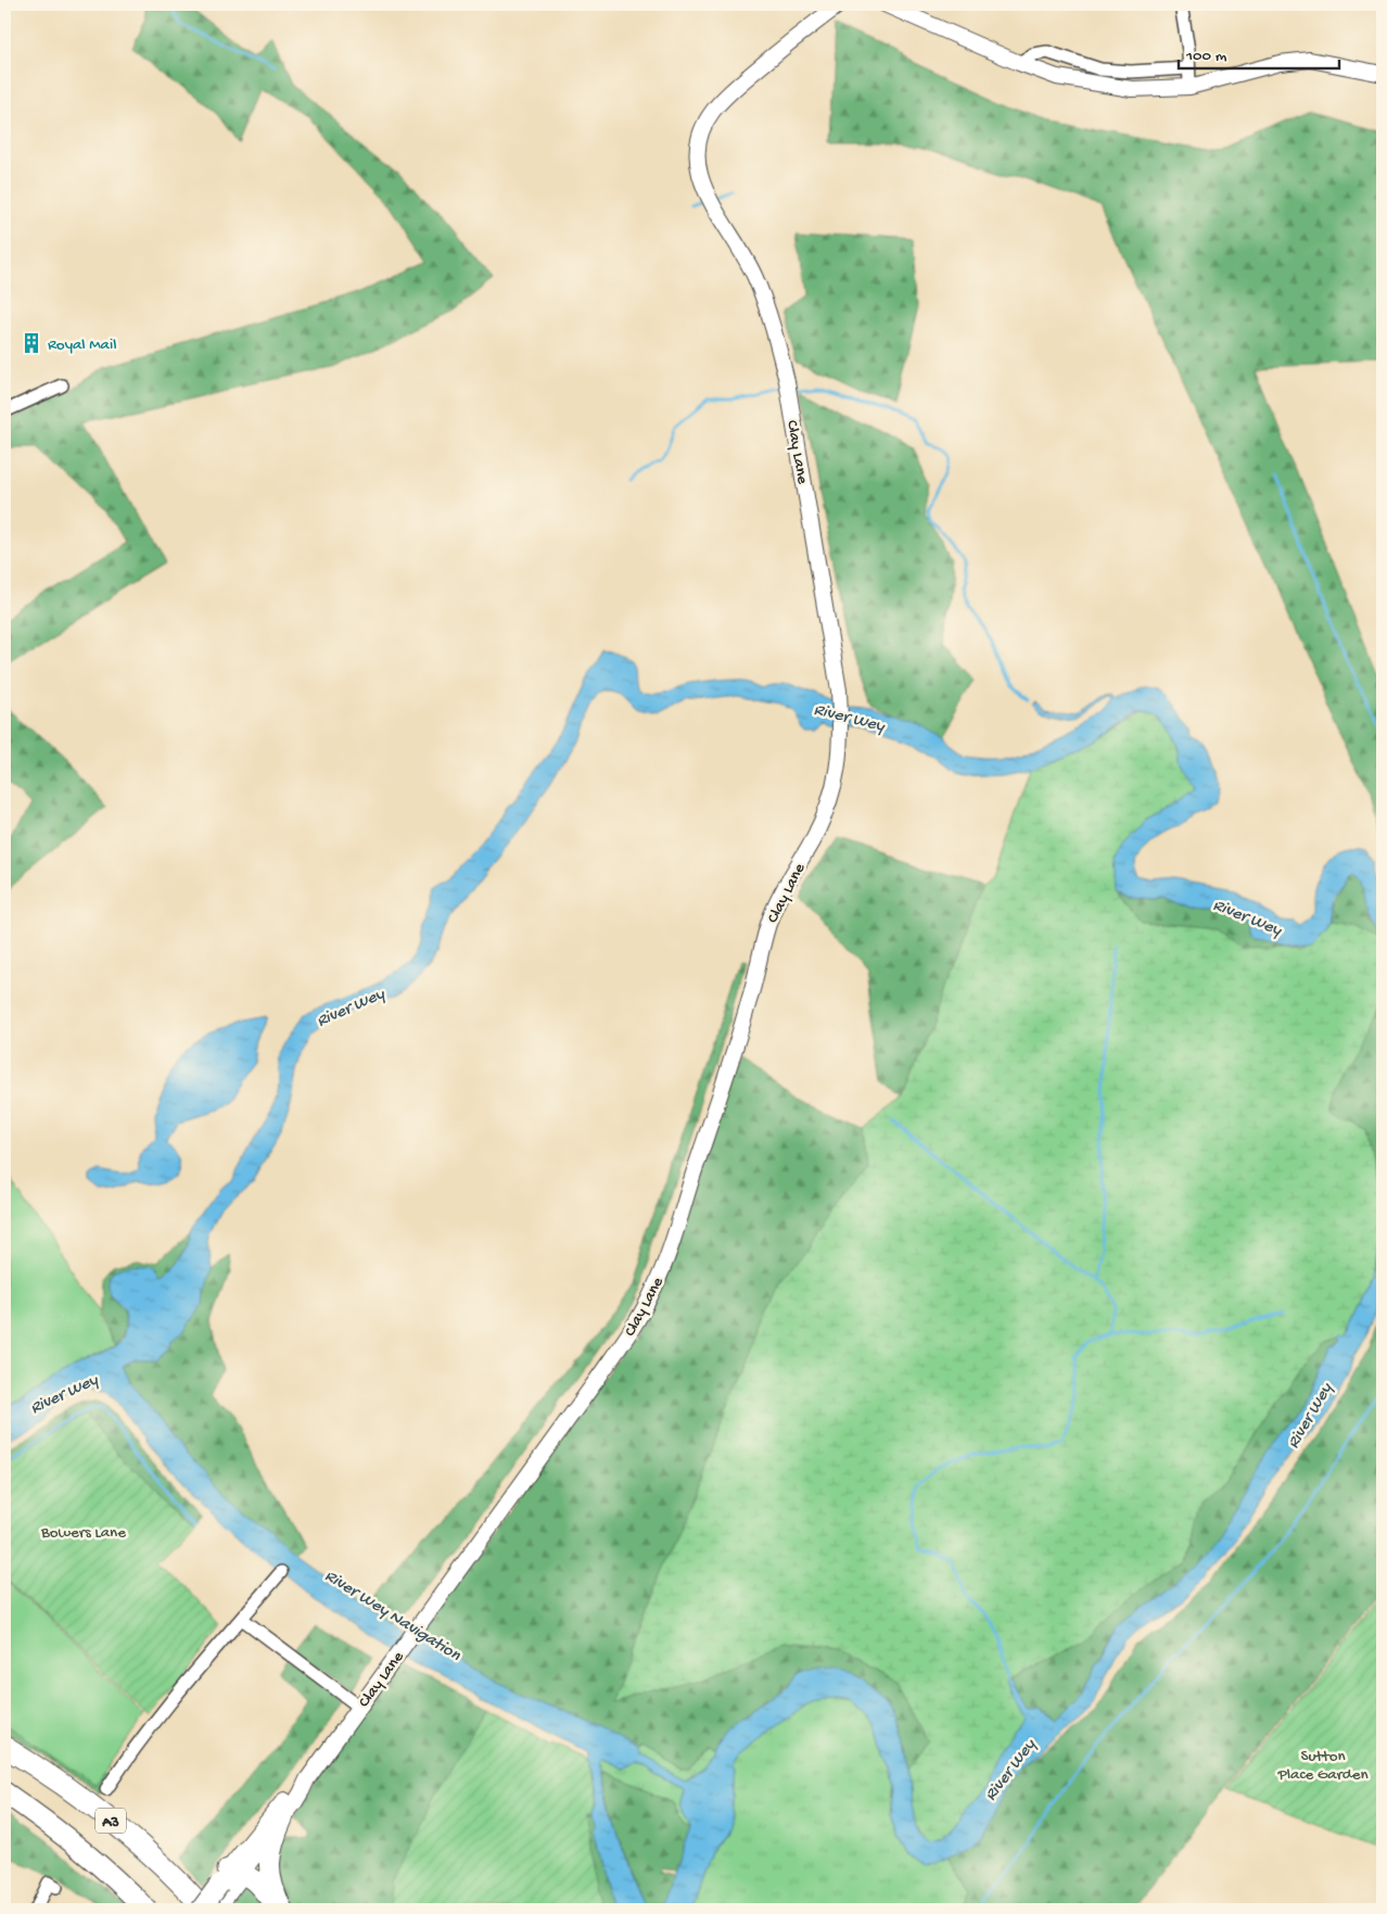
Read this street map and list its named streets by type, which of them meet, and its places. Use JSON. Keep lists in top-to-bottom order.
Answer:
{
  "streets": {
    "highway": ["A3"],
    "main road": ["Clay Lane"]
  },
  "crossings": [
    ["Clay Lane", "A3"]
  ],
  "water": ["River Wey", "River Wey Navigation"],
  "parks": ["Bowers Lane", "Sutton Place Garden"],
  "places": {
    "building": ["Royal Mail"]
  },
  "scale_bar": "100 m"
}
